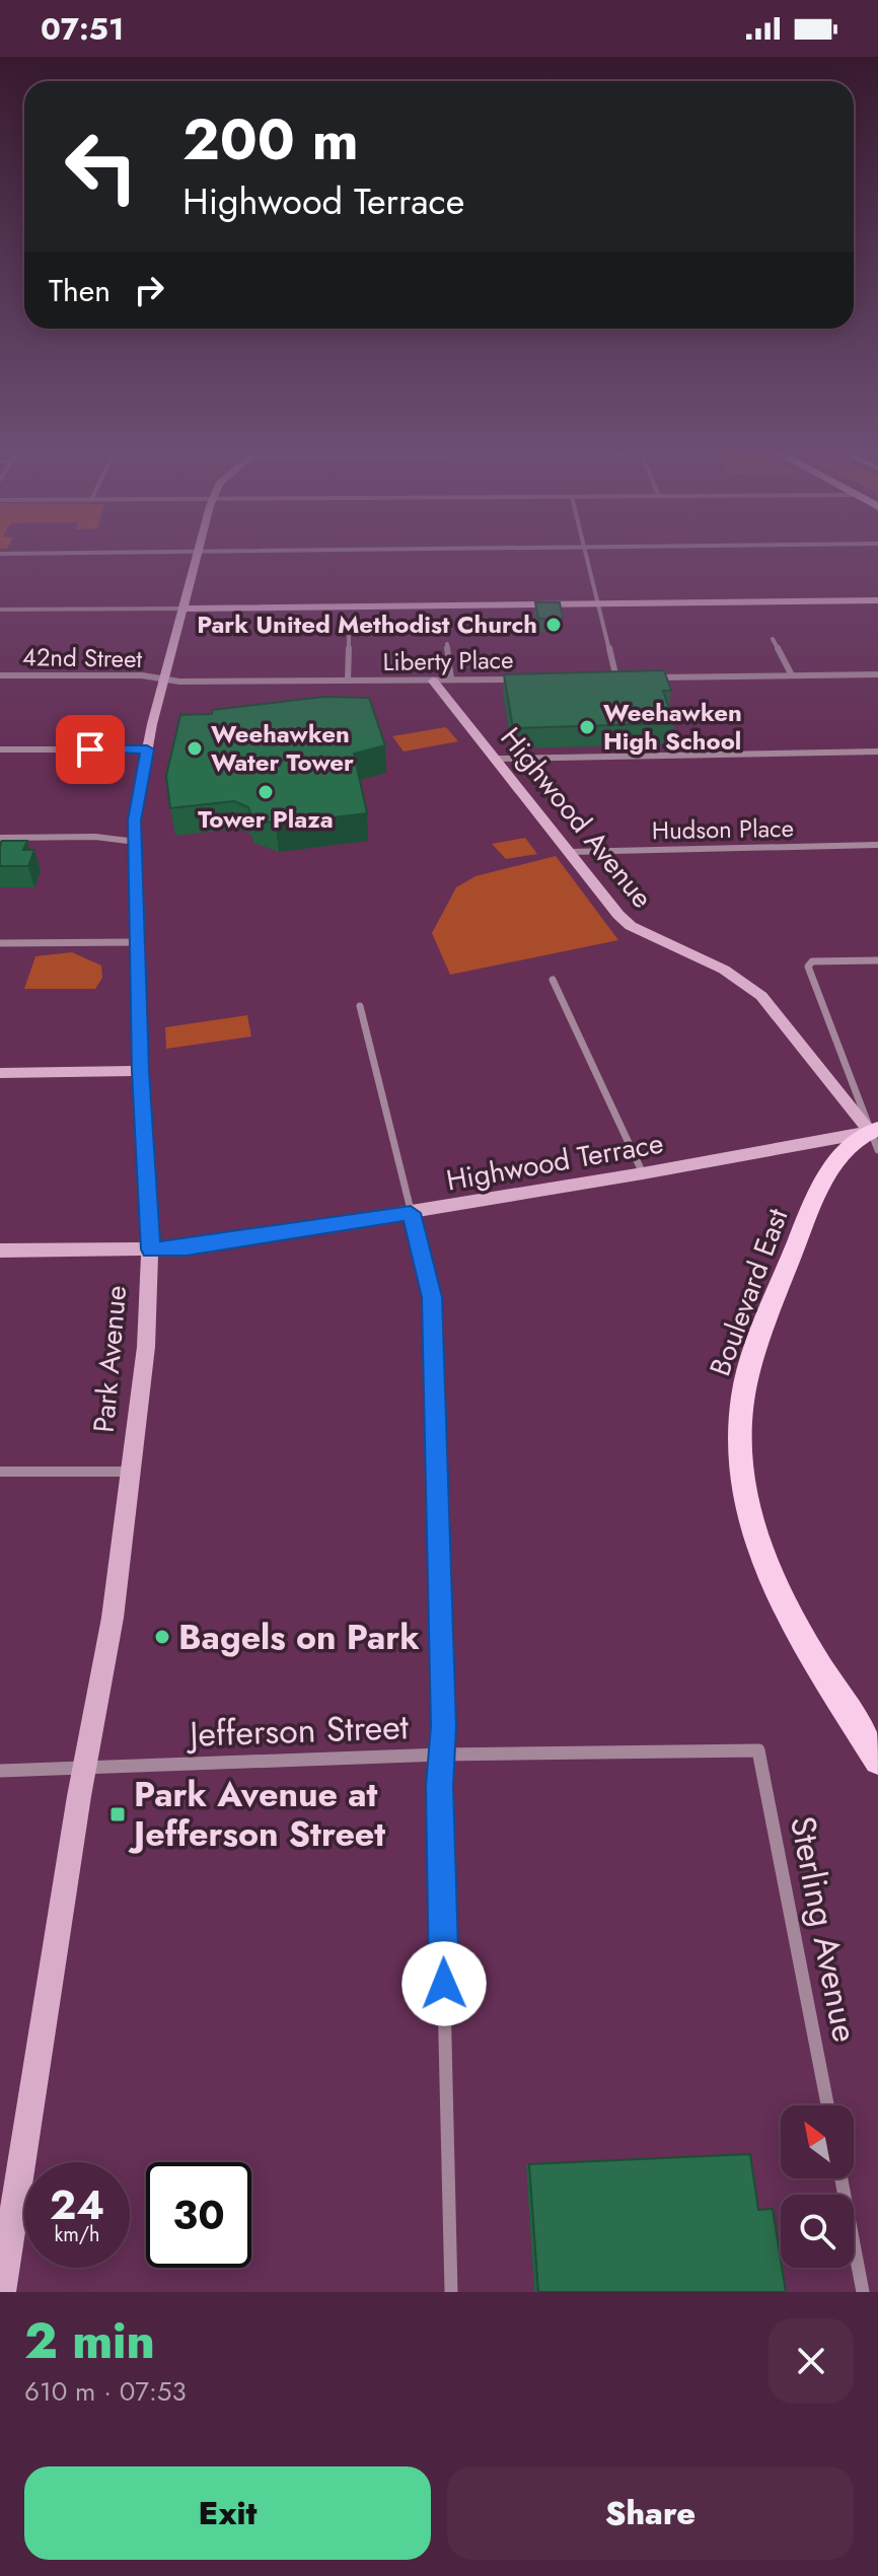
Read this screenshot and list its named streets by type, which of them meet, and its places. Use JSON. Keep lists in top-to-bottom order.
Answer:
{
  "streets": {
    "main road": ["Boulevard East"],
    "street": [
      "42nd Street",
      "Liberty Place",
      "Highwood Avenue",
      "Hudson Place",
      "Highwood Terrace",
      "Park Avenue",
      "Jefferson Street",
      "Sterling Avenue"
    ]
  },
  "crossings": [
    ["42nd Street", "Liberty Place"],
    ["42nd Street", "Park Avenue"],
    ["Liberty Place", "Highwood Avenue"],
    ["Liberty Place", "Park Avenue"],
    ["Highwood Avenue", "Hudson Place"],
    ["Highwood Avenue", "Highwood Terrace"],
    ["Highwood Avenue", "Boulevard East"],
    ["Highwood Terrace", "Boulevard East"],
    ["Highwood Terrace", "Park Avenue"],
    ["Park Avenue", "Jefferson Street"],
    ["Jefferson Street", "Sterling Avenue"]
  ],
  "places": {
    "other": [
      "Park United Methodist Church",
      "Weehawken High School",
      "Weehawken Water Tower",
      "Tower Plaza",
      "Bagels on Park"
    ],
    "transit": ["Park Avenue at Jefferson Street"]
  },
  "north": "top left",
  "page": {
    "status": "07:51",
    "turn": ["200 m", "Highwood Terrace"],
    "then": "Then",
    "speed": "24 km/h",
    "limit": "30",
    "heading": ["2 min", "610 m · 07:53"],
    "buttons": ["Exit", "Share"]
  }
}
